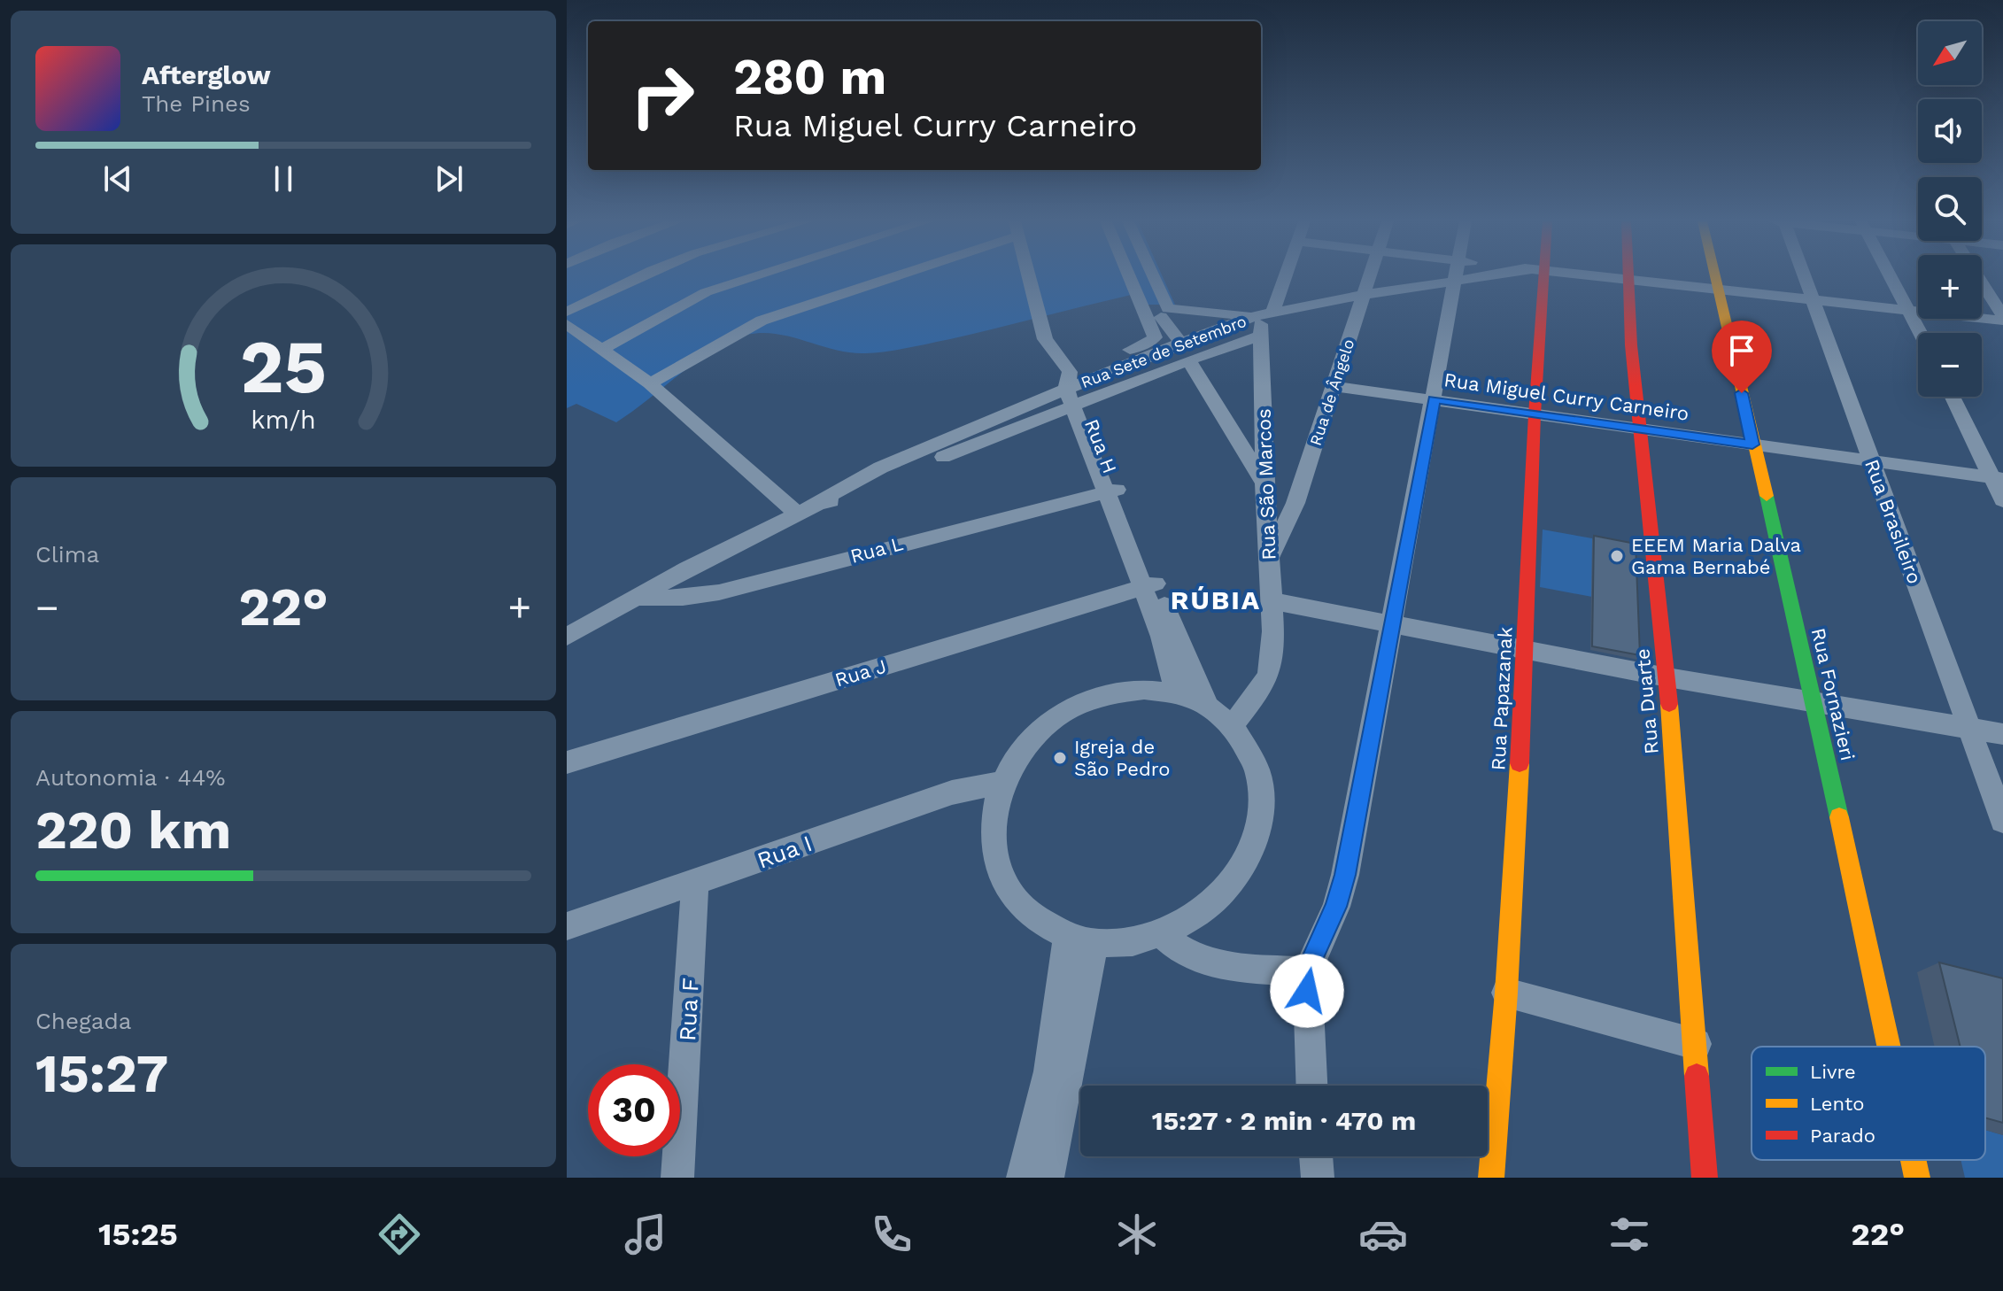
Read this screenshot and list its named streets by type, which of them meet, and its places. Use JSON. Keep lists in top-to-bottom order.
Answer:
{
  "streets": {
    "street": [
      "Rua Sete de Setembro",
      "Rua de Ângelo",
      "Rua Miguel Curry Carneiro",
      "Rua H",
      "Rua São Marcos",
      "Rua Brasileiro",
      "Rua L",
      "Rua J",
      "Rua Fornazieri",
      "Rua Papazanak",
      "Rua Duarte",
      "Rua I",
      "Rua F"
    ]
  },
  "crossings": [
    ["Rua Sete de Setembro", "Rua de Ângelo"],
    ["Rua Sete de Setembro", "Rua H"],
    ["Rua Sete de Setembro", "Rua São Marcos"],
    ["Rua Sete de Setembro", "Rua L"],
    ["Rua de Ângelo", "Rua Miguel Curry Carneiro"],
    ["Rua de Ângelo", "Rua São Marcos"],
    ["Rua Miguel Curry Carneiro", "Rua Brasileiro"],
    ["Rua Miguel Curry Carneiro", "Rua Fornazieri"],
    ["Rua Miguel Curry Carneiro", "Rua Papazanak"],
    ["Rua Miguel Curry Carneiro", "Rua Duarte"],
    ["Rua H", "Rua L"],
    ["Rua H", "Rua J"],
    ["Rua I", "Rua F"]
  ],
  "districts": ["RÚBIA"],
  "places": ["EEEM Maria Dalva Gama Bernabé", "Igreja de São Pedro"],
  "legend": ["Livre", "Lento", "Parado"],
  "north": "bottom left",
  "page": {
    "map_buttons": ["+", "−"],
    "turn": ["280 m", "Rua Miguel Curry Carneiro"],
    "song": ["Afterglow", "The Pines"],
    "tile": [
      "Clima",
      ["Autonomia · 44%", "220 km"],
      ["Chegada", "15:27"]
    ],
    "heat": ["−", "22°", "+"],
    "limit": "30",
    "trip": "15:27 · 2 min · 470 m",
    "tabs": ["15:25", "22°"],
    "gauge": ["25", "km/h"]
  }
}
